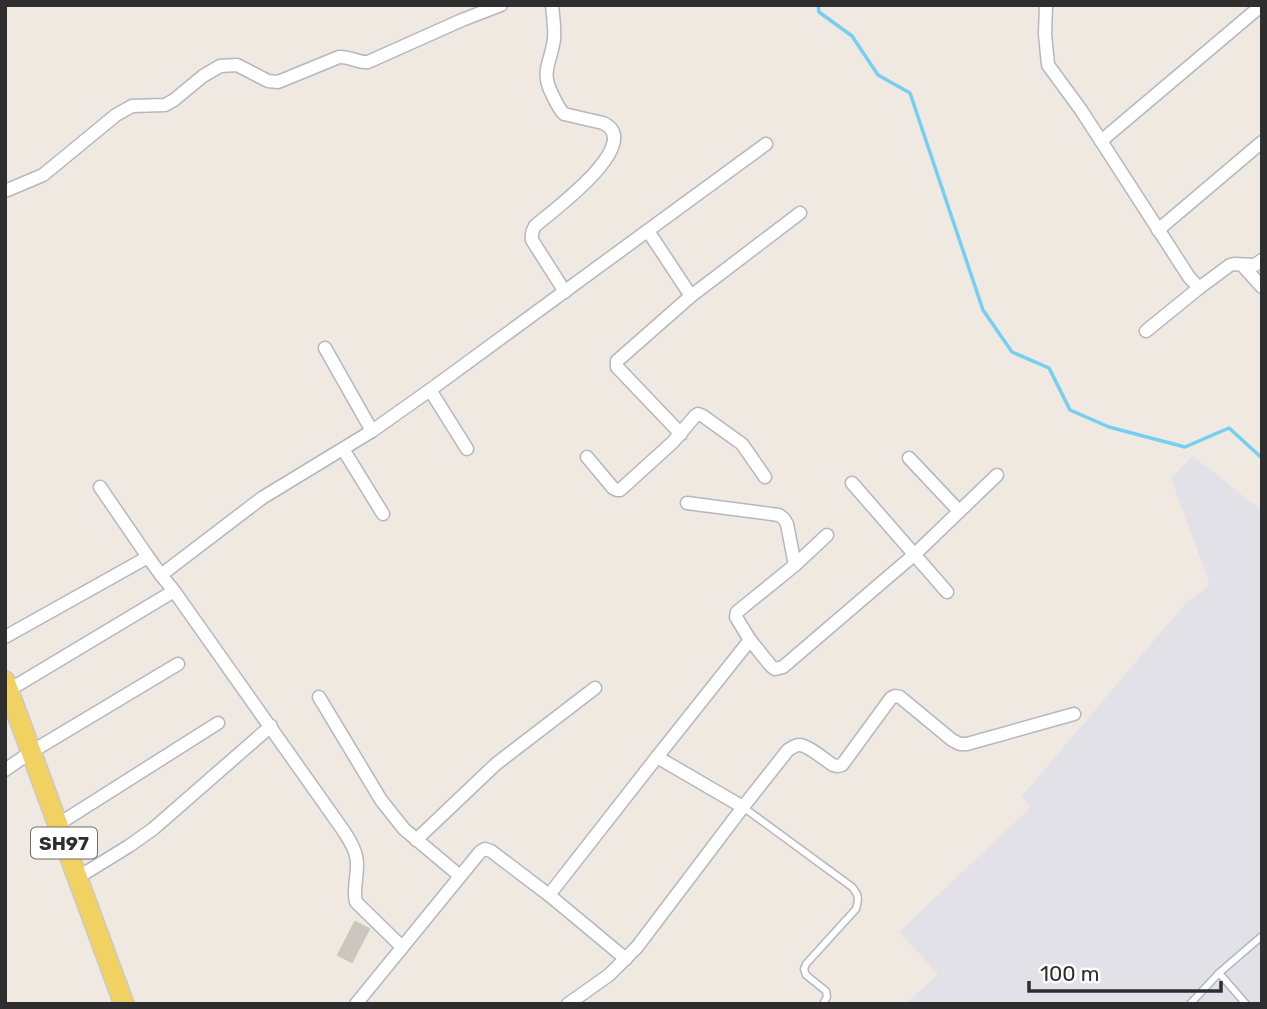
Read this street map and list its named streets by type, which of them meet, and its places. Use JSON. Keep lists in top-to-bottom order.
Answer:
{
  "streets": {
    "main road": ["SH97"]
  },
  "scale_bar": "100 m"
}
